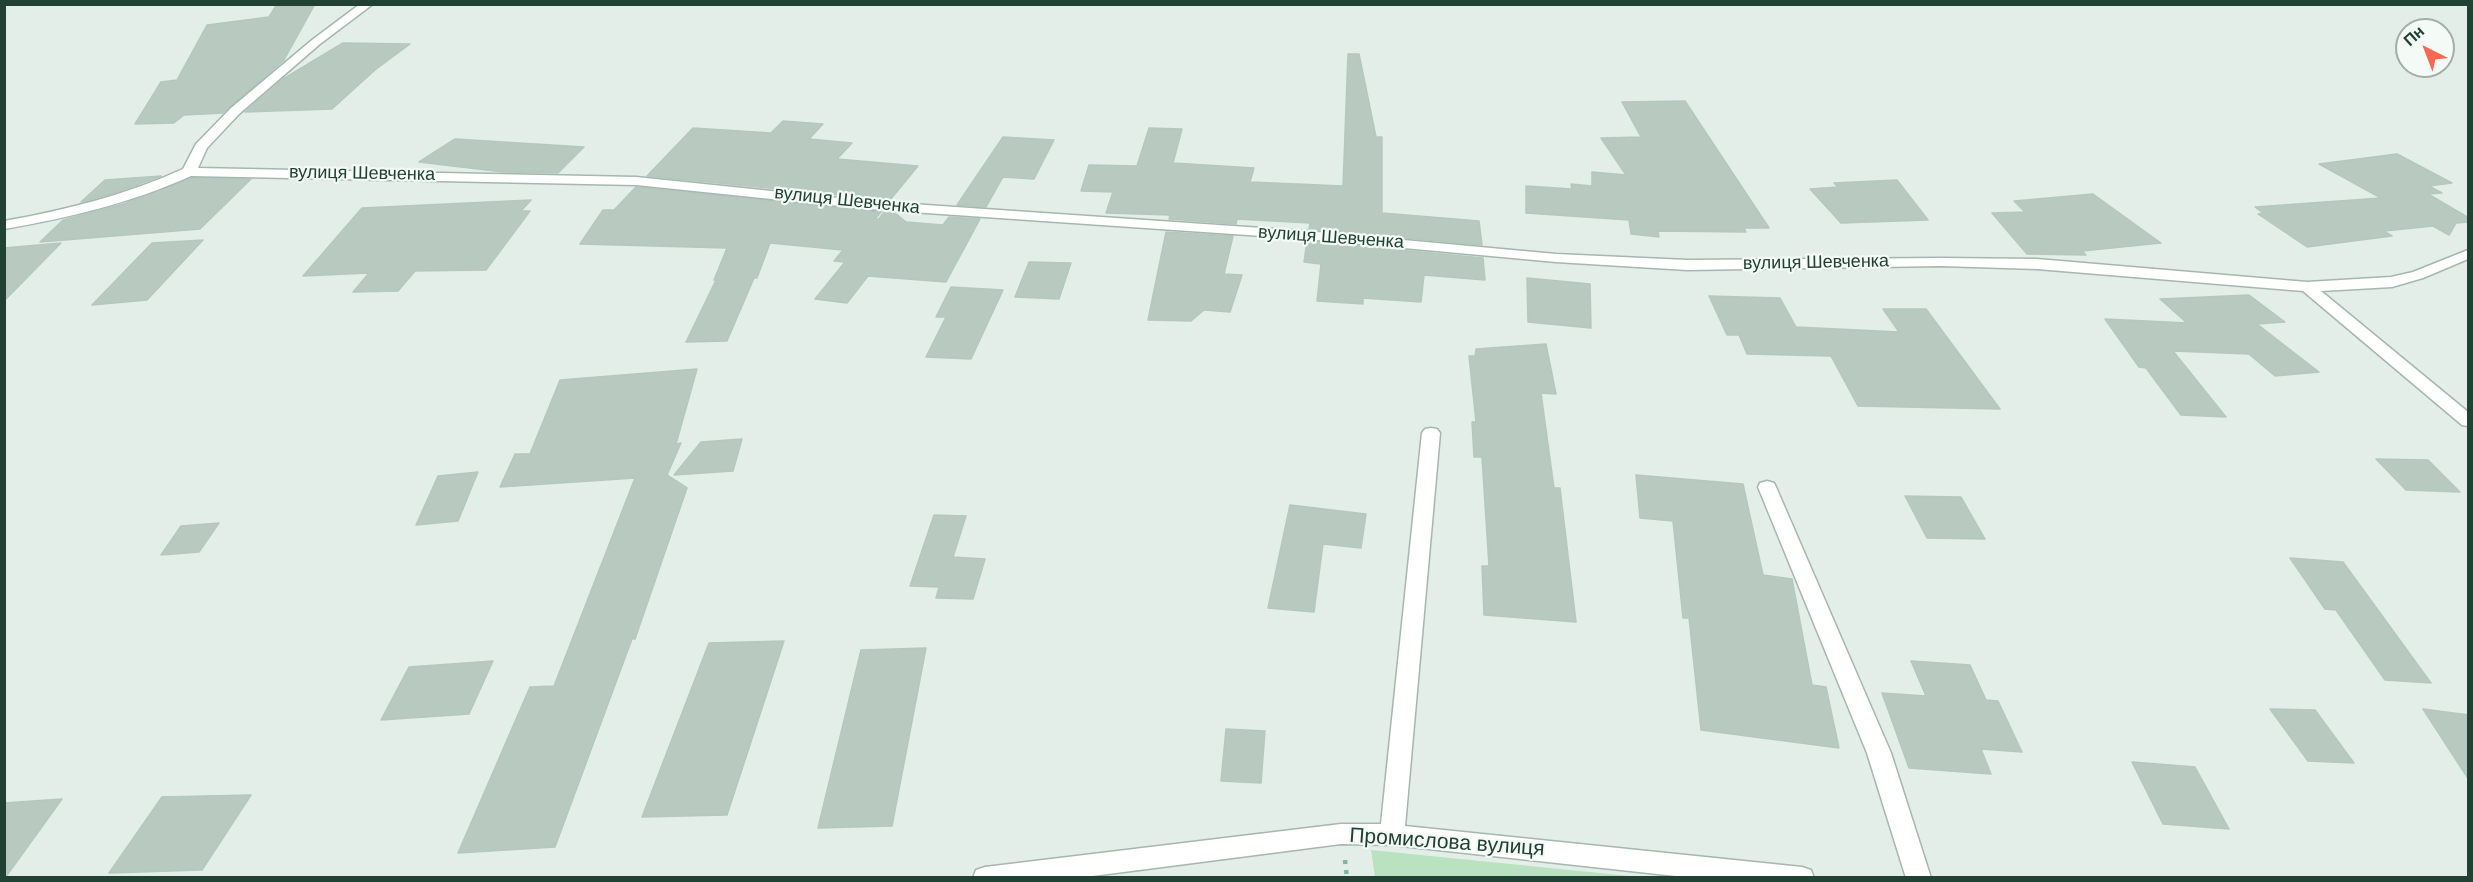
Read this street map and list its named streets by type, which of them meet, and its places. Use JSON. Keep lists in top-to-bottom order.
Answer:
{
  "streets": {
    "street": ["вулиця Шевченка", "Промислова вулиця"]
  },
  "north": "top left"
}
